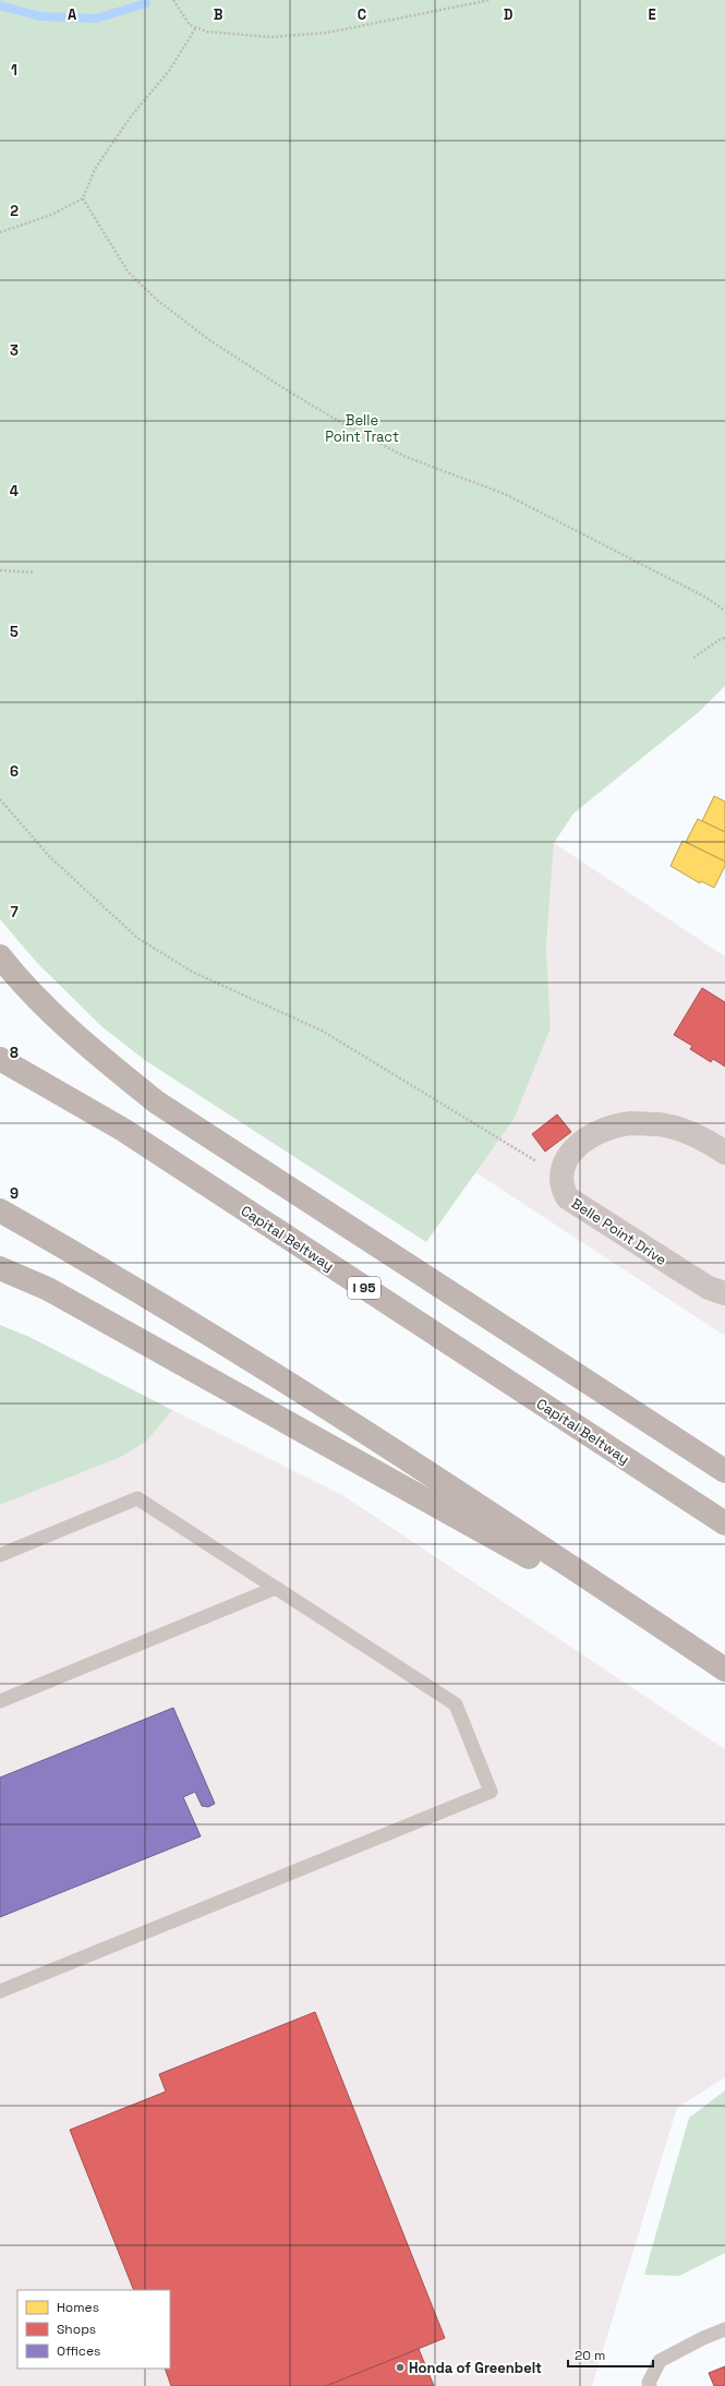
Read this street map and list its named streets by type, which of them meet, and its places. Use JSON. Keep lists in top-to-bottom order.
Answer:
{
  "streets": {
    "highway": ["Capital Beltway", "I 95"],
    "street": ["Belle Point Drive"]
  },
  "parks": ["Belle Point Tract"],
  "places": ["Honda of Greenbelt"],
  "legend": ["Homes", "Shops", "Offices"],
  "scale_bar": "20 m",
  "grid": {
    "columns": [
      "A",
      "B",
      "C",
      "D",
      "E"
    ],
    "rows": [
      "1",
      "2",
      "3",
      "4",
      "5",
      "6",
      "7",
      "8",
      "9"
    ]
  }
}
